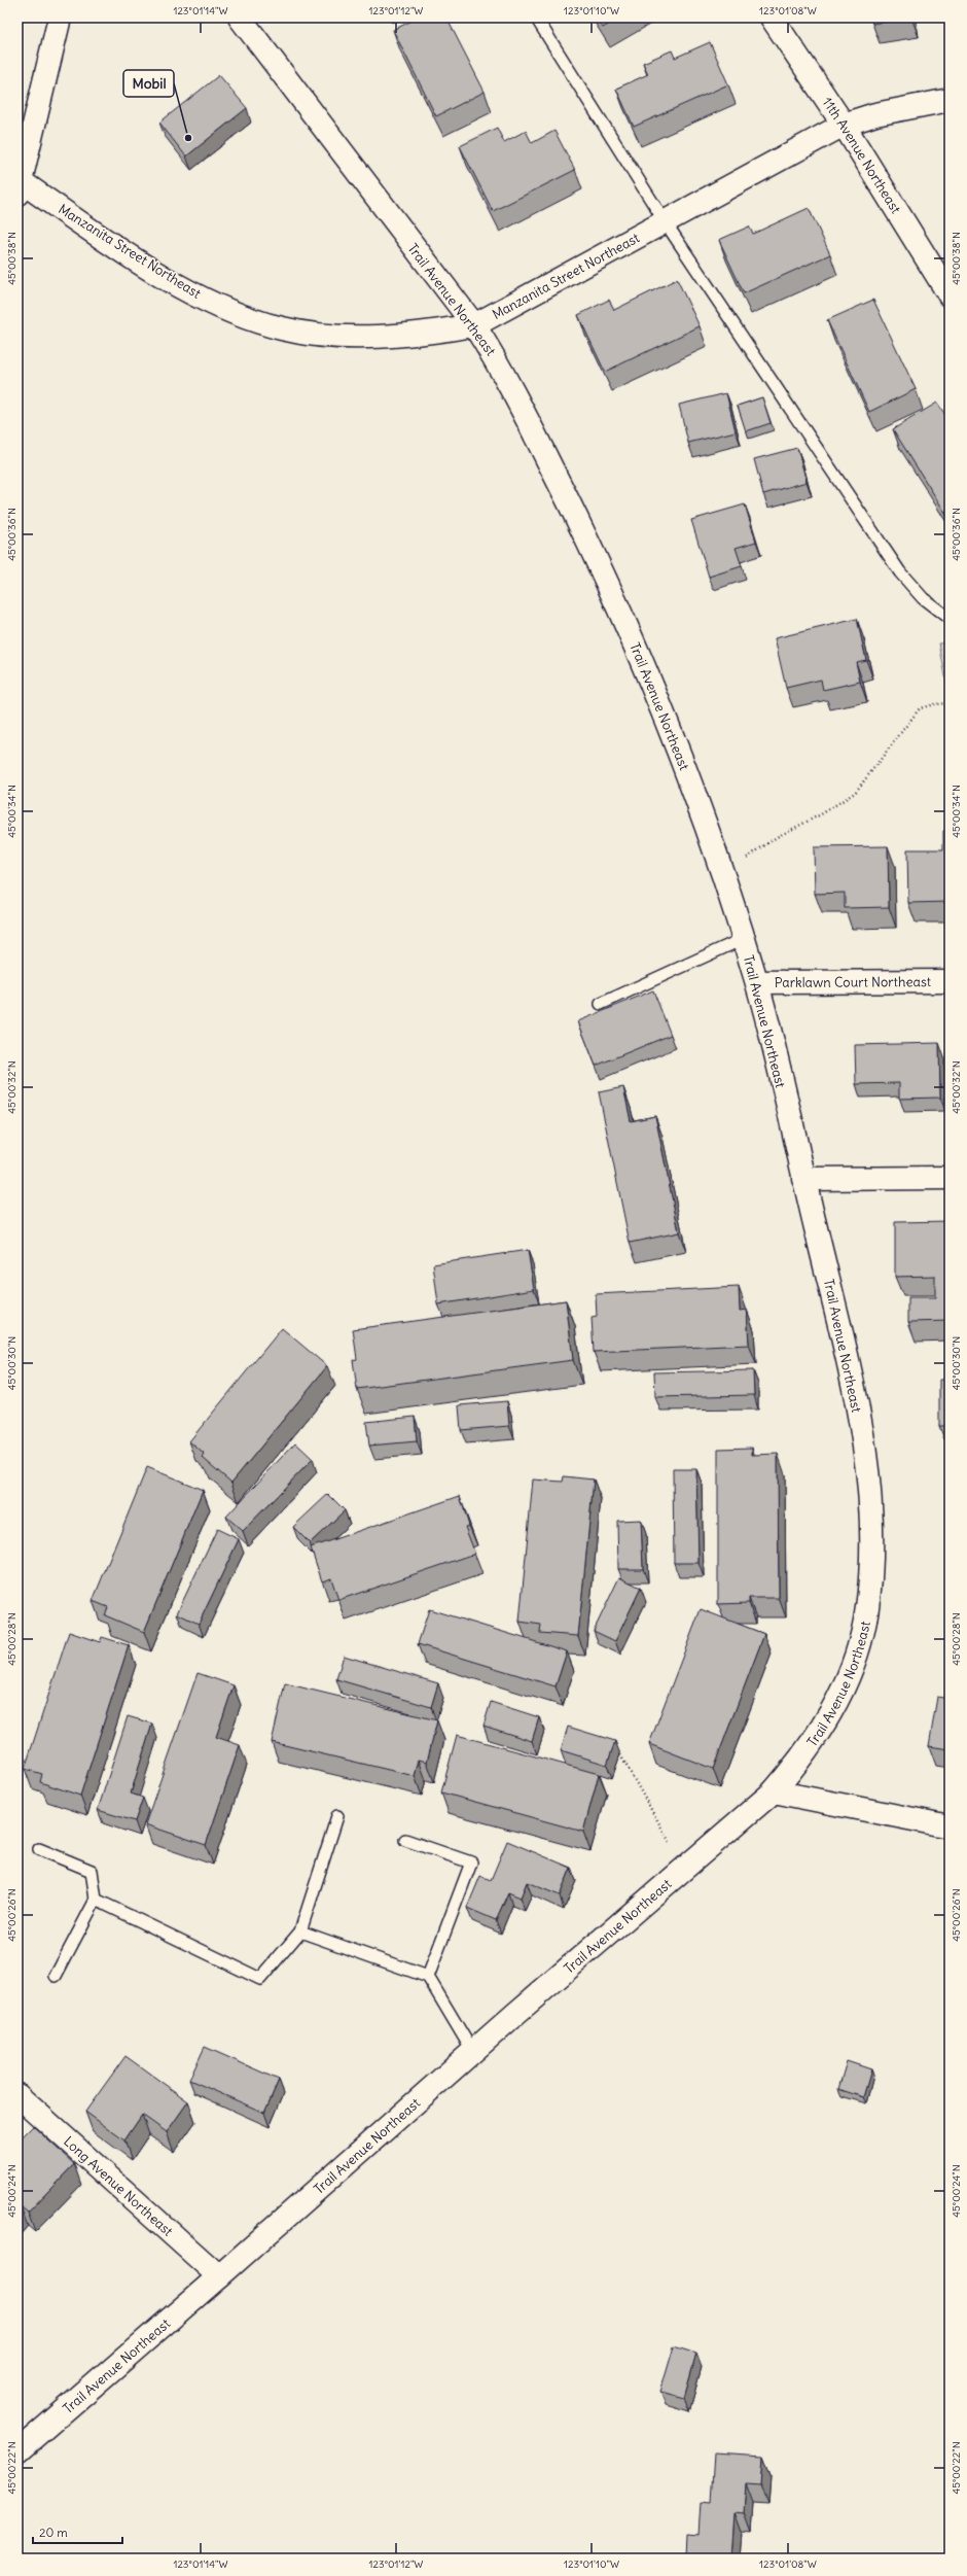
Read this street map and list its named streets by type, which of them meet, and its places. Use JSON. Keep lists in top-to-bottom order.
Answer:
{
  "streets": {
    "street": [
      "11th Avenue Northeast",
      "Manzanita Street Northeast",
      "Trail Avenue Northeast",
      "Parklawn Court Northeast",
      "Long Avenue Northeast"
    ]
  },
  "crossings": [
    ["11th Avenue Northeast", "Manzanita Street Northeast"],
    ["Manzanita Street Northeast", "Trail Avenue Northeast"],
    ["Trail Avenue Northeast", "Parklawn Court Northeast"],
    ["Trail Avenue Northeast", "Long Avenue Northeast"]
  ],
  "places": ["Mobil"],
  "scale_bar": "20 m",
  "coordinates": [
    "123°01'14\"W",
    "123°01'12\"W",
    "123°01'10\"W",
    "123°01'08\"W",
    "45°00'38\"N",
    "45°00'36\"N",
    "45°00'34\"N",
    "45°00'32\"N",
    "45°00'30\"N",
    "45°00'28\"N",
    "45°00'26\"N",
    "45°00'24\"N",
    "45°00'22\"N"
  ]
}
